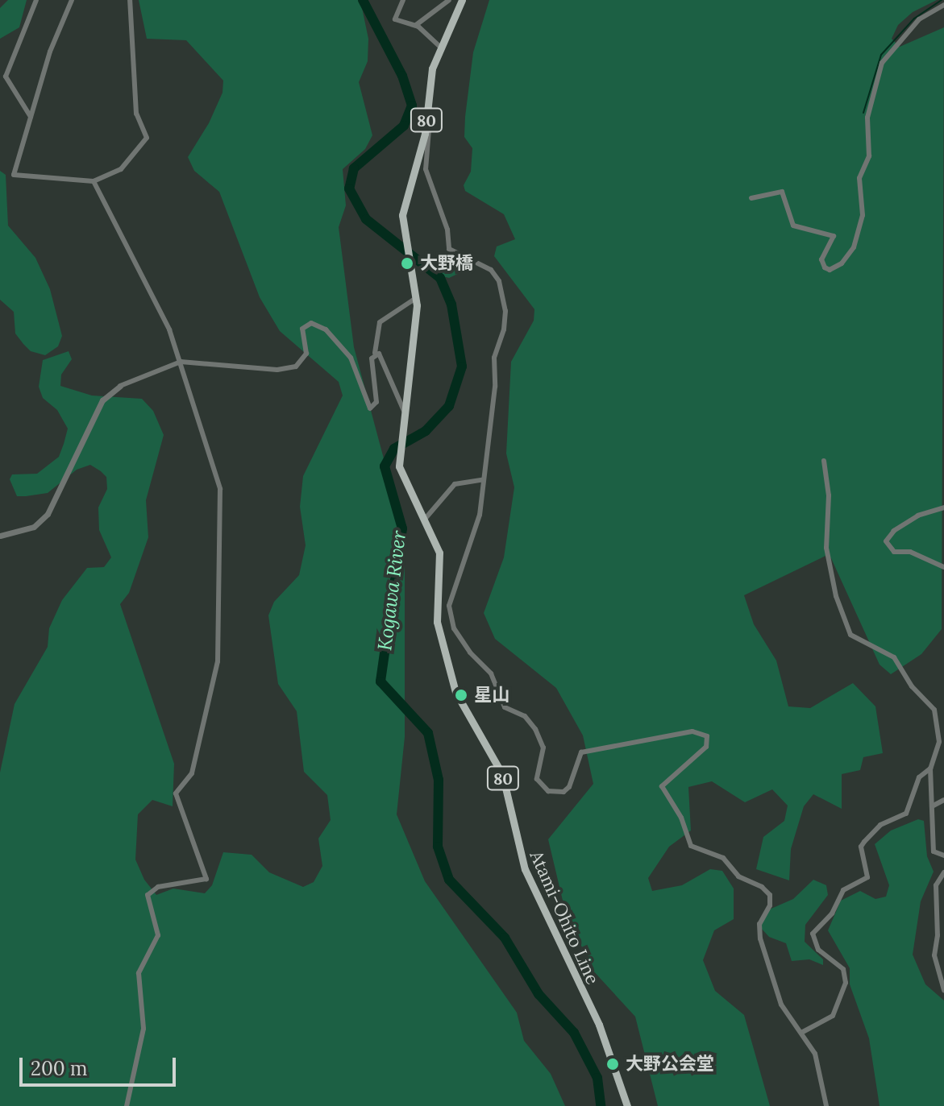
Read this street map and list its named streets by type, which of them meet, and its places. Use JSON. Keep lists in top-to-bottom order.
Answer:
{
  "streets": {
    "main road": ["80", "Atami-Ohito Line"]
  },
  "crossings": [
    ["80", "Atami-Ohito Line"]
  ],
  "water": ["Kogawa River"],
  "places": ["大野橋", "星山", "大野公会堂"],
  "scale_bar": "200 m"
}
